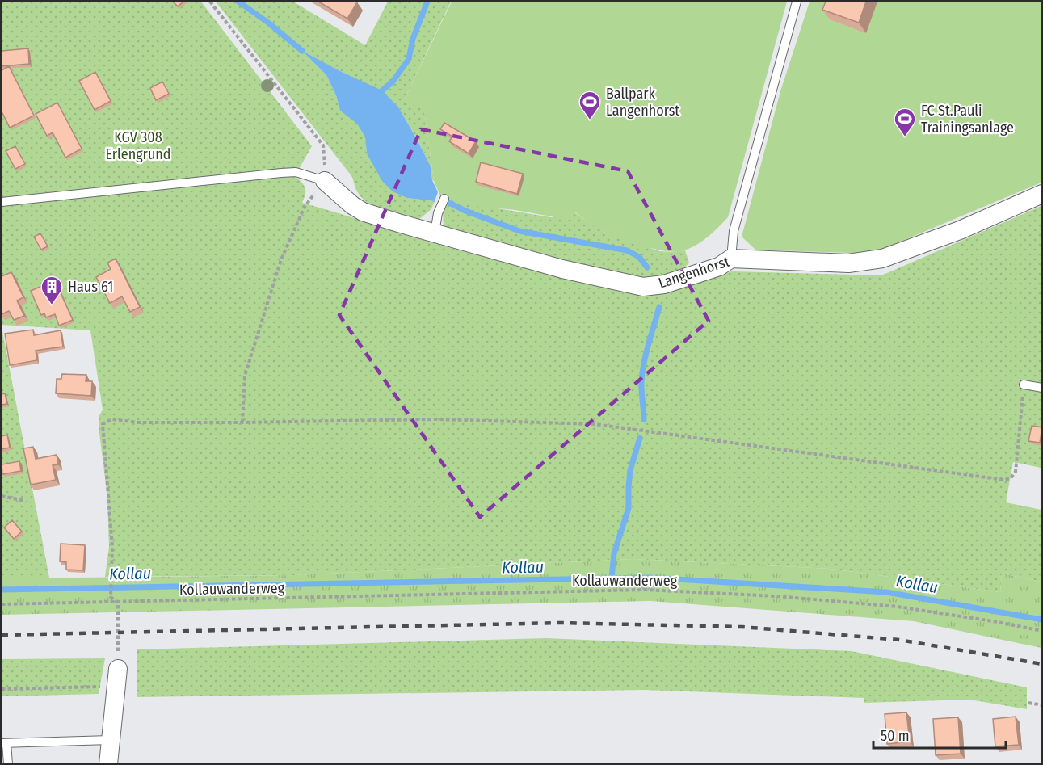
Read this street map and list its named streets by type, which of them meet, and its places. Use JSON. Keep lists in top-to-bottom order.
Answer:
{
  "streets": {
    "street": ["Langenhorst"],
    "path": ["Kollauwanderweg"]
  },
  "water": ["Kollau"],
  "parks": ["KGV 308 Erlengrund"],
  "places": {
    "sports": ["Ballpark Langenhorst", "FC St.Pauli Trainingsanlage"],
    "building": ["Haus 61"]
  },
  "scale_bar": "50 m"
}
